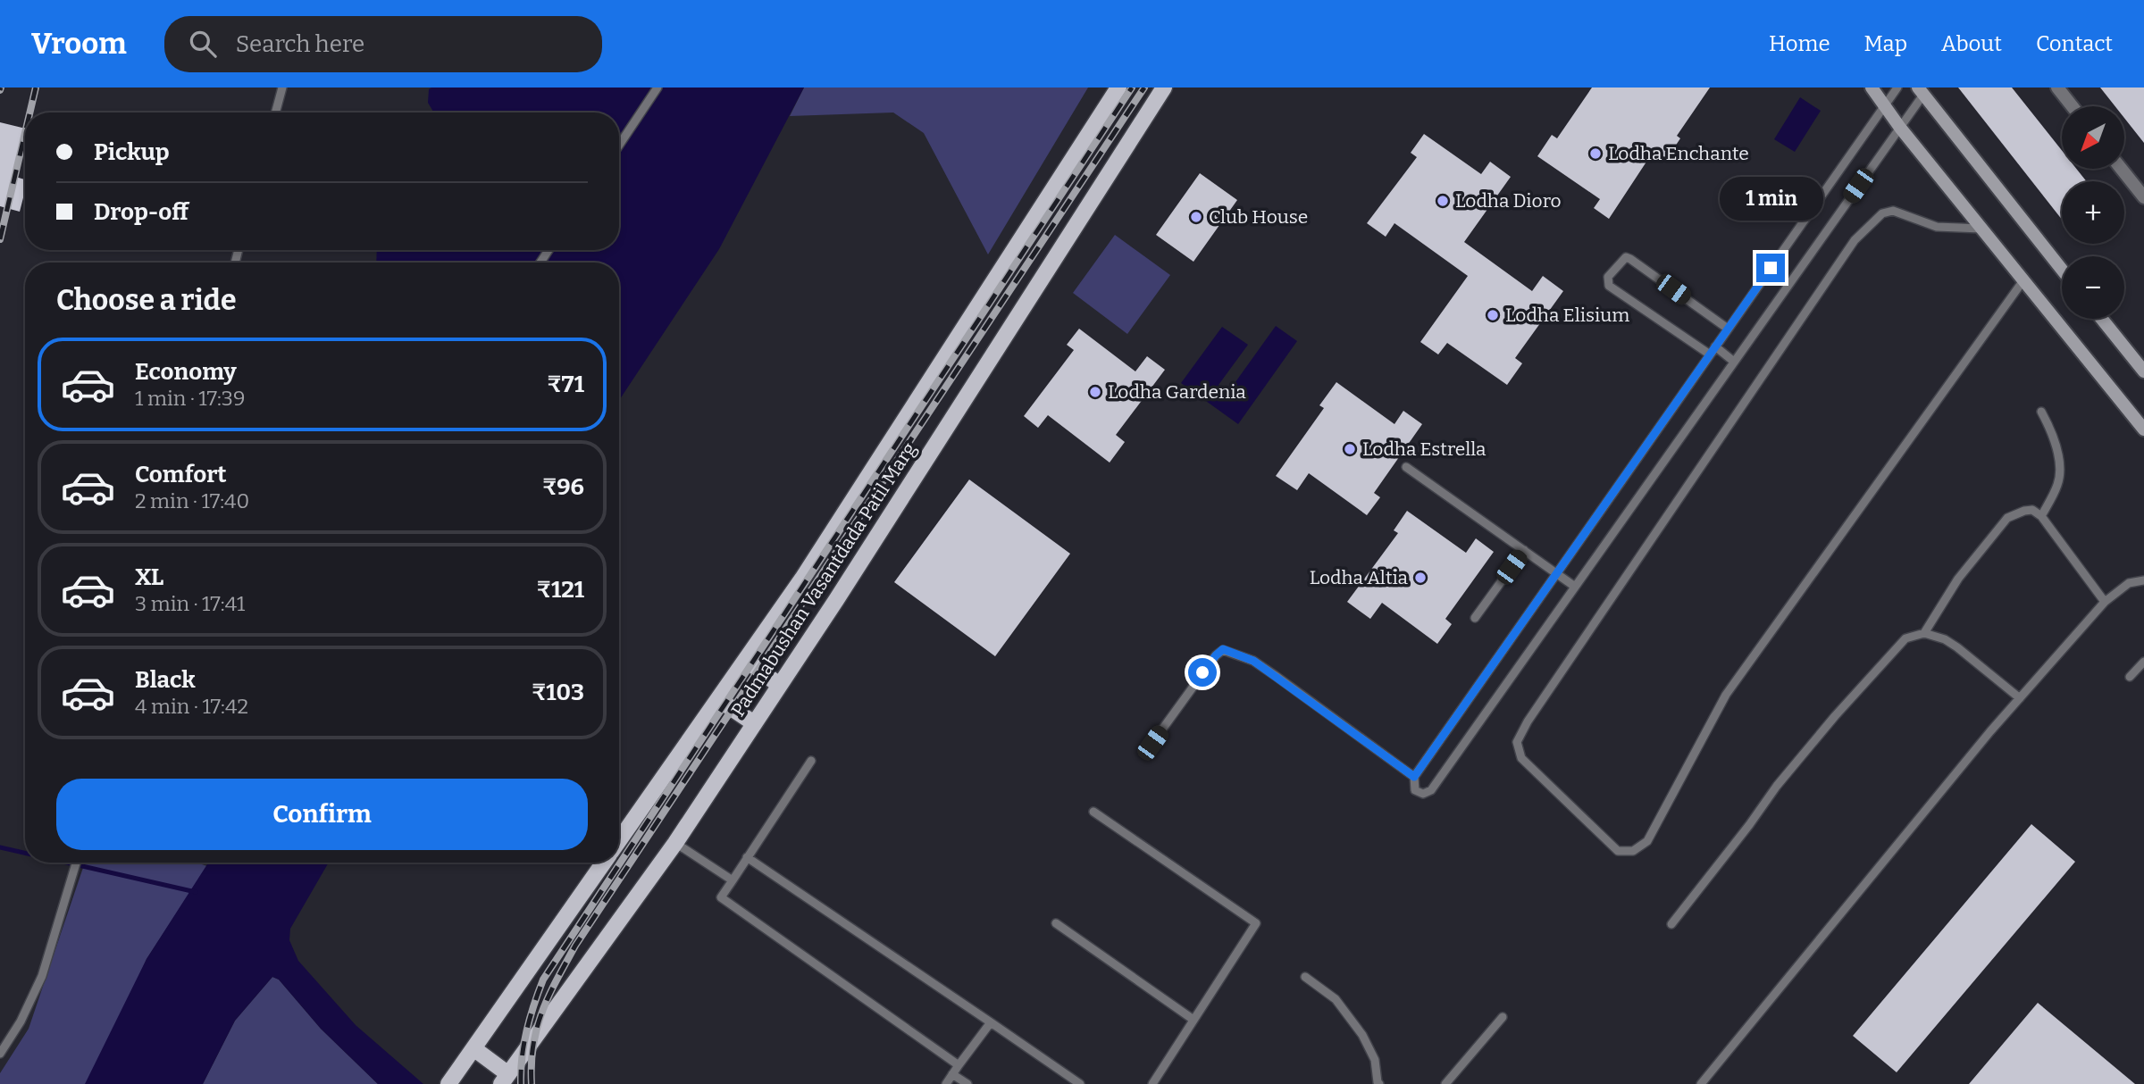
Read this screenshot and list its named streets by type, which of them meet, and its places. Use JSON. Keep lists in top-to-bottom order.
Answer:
{
  "streets": {
    "main road": ["Padmabushan Vasantdada Patil Marg"]
  },
  "places": [
    "Lodha Enchante",
    "Lodha Dioro",
    "Club House",
    "Lodha Elisium",
    "Lodha Gardenia",
    "Lodha Estrella",
    "Lodha Altia"
  ],
  "north": "bottom left",
  "page": {
    "header": "Vroom",
    "search": "Search here",
    "nav": [
      "Home",
      "Map",
      "About",
      "Contact"
    ],
    "map_buttons": ["+", "−"],
    "banner": ["Pickup", "Drop-off"],
    "bubble": "1 min",
    "heading": "Choose a ride",
    "list": [
      {
        "name": "Economy",
        "note": "1 min · 17:39",
        "value": "₹71"
      },
      {
        "name": "Comfort",
        "note": "2 min · 17:40",
        "value": "₹96"
      },
      {
        "name": "XL",
        "note": "3 min · 17:41",
        "value": "₹121"
      },
      {
        "name": "Black",
        "note": "4 min · 17:42",
        "value": "₹103"
      }
    ],
    "buttons": "Confirm"
  }
}
